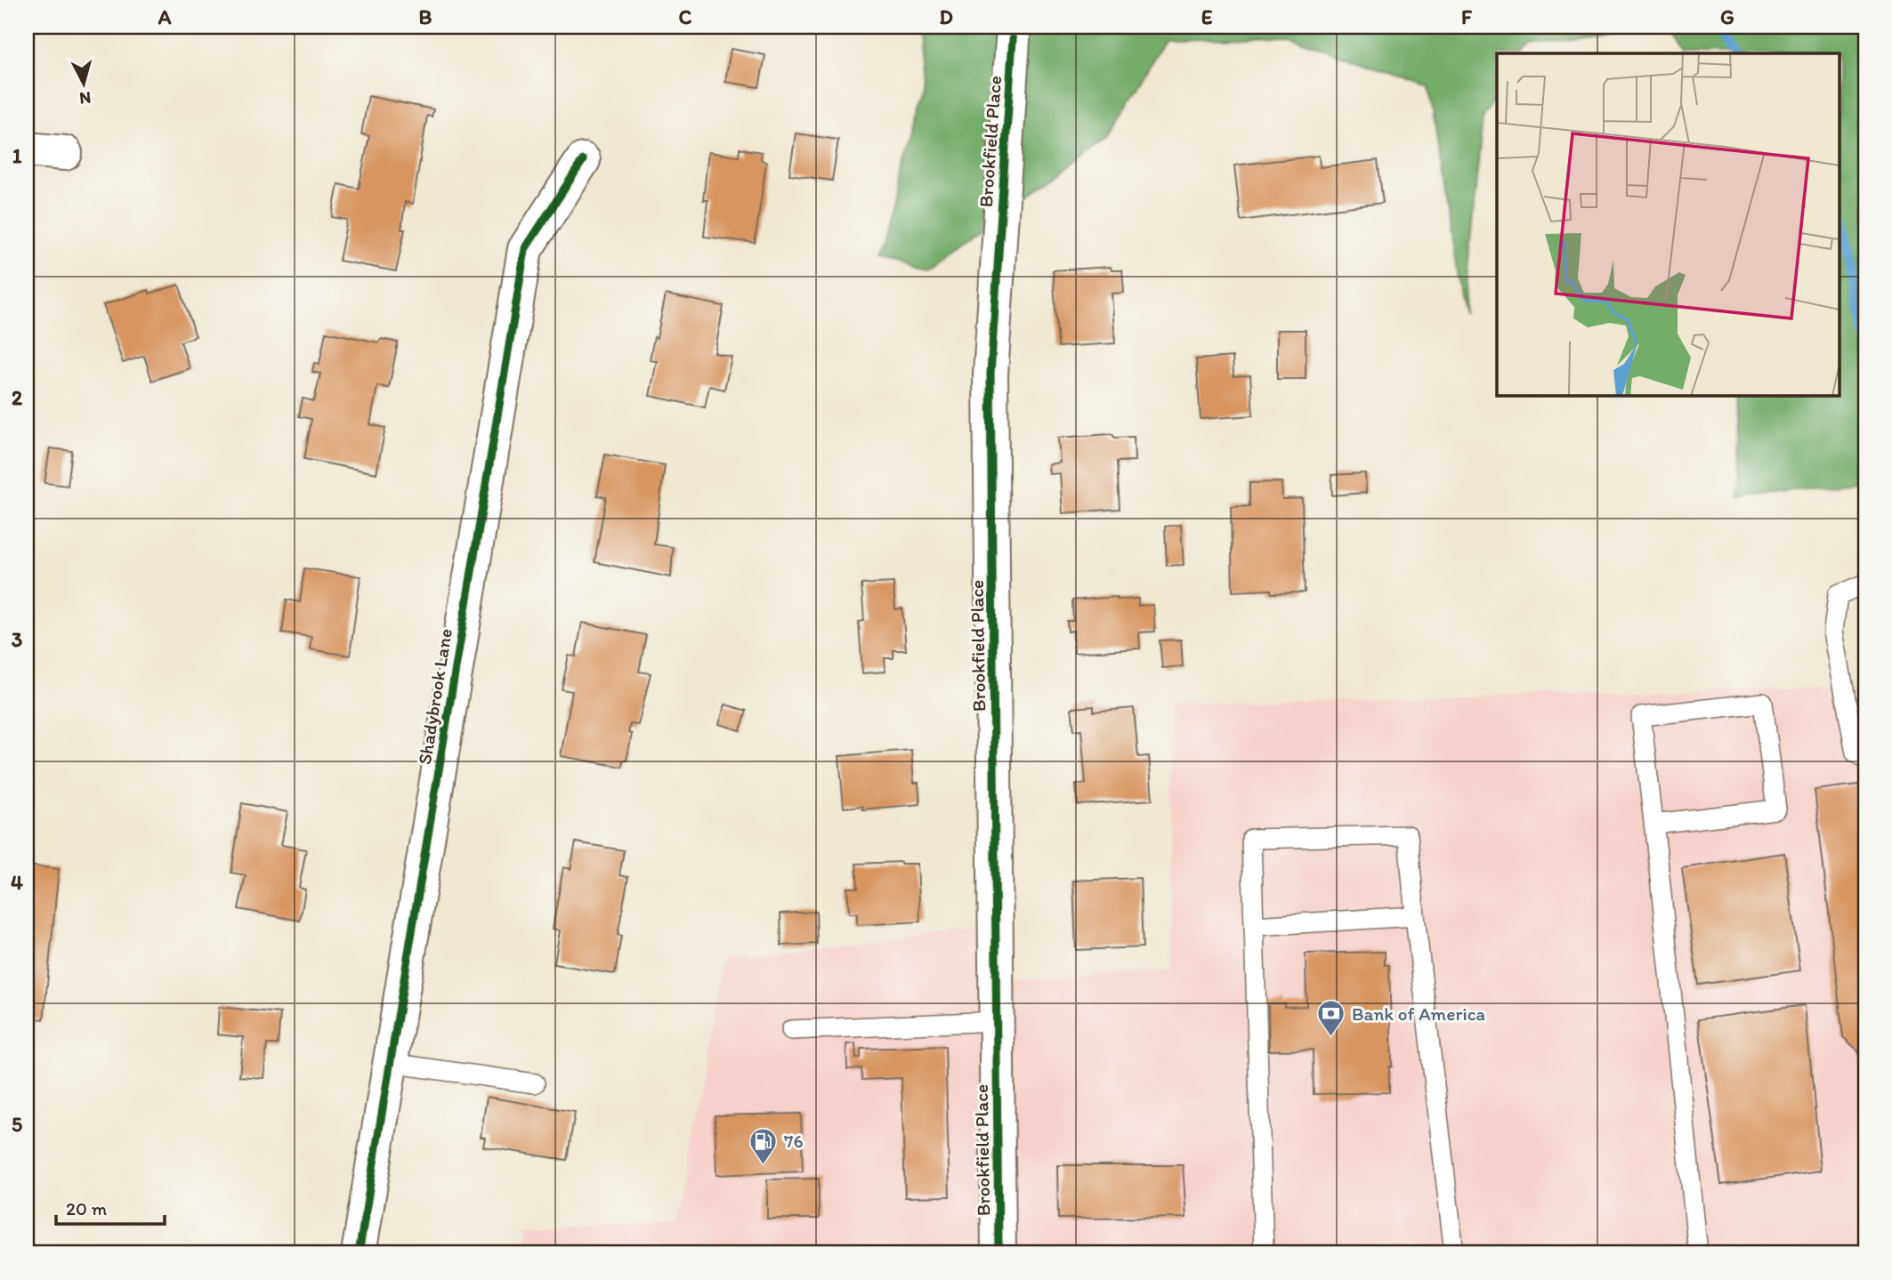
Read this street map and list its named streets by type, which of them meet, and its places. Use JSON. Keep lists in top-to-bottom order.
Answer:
{
  "streets": {
    "street": ["Brookfield Place", "Shadybrook Lane"]
  },
  "places": {
    "bank": ["Bank of America"],
    "fuel station": ["76"]
  },
  "scale_bar": "20 m",
  "north": "bottom",
  "grid": {
    "columns": [
      "A",
      "B",
      "C",
      "D",
      "E",
      "F",
      "G"
    ],
    "rows": [
      "1",
      "2",
      "3",
      "4",
      "5"
    ]
  }
}
